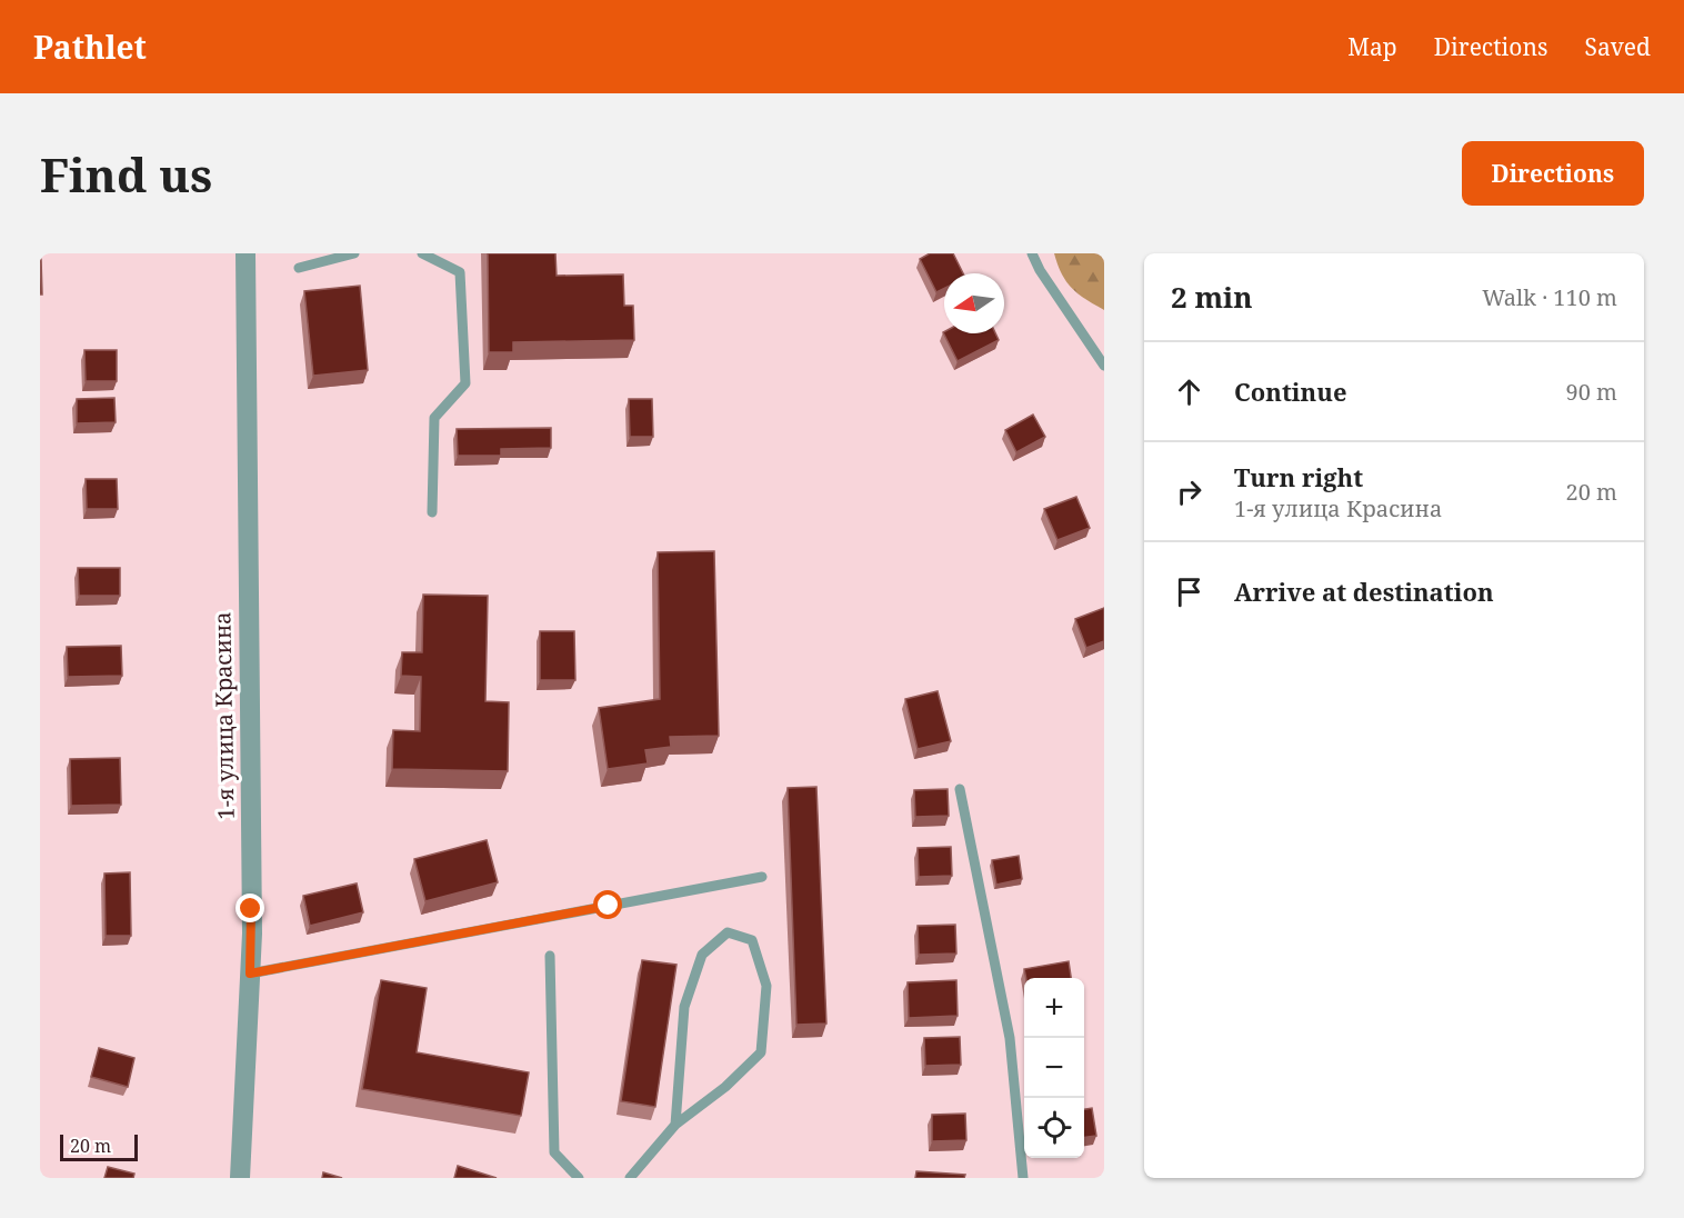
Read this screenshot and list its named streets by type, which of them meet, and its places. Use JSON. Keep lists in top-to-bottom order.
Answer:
{
  "streets": {
    "street": ["1-я улица Красина"]
  },
  "scale_bar": "20 m",
  "north": "left",
  "page": {
    "header": "Pathlet",
    "nav": ["Map", "Directions", "Saved"],
    "buttons": "Directions",
    "title": "Find us",
    "heading": ["2 min", "Walk · 110 m"],
    "list": [
      ["Continue", "90 m"],
      ["Turn right", "1-я улица Красина", "20 m"],
      "Arrive at destination"
    ],
    "map_buttons": ["+", "−"],
    "scale": "20 m"
  }
}
